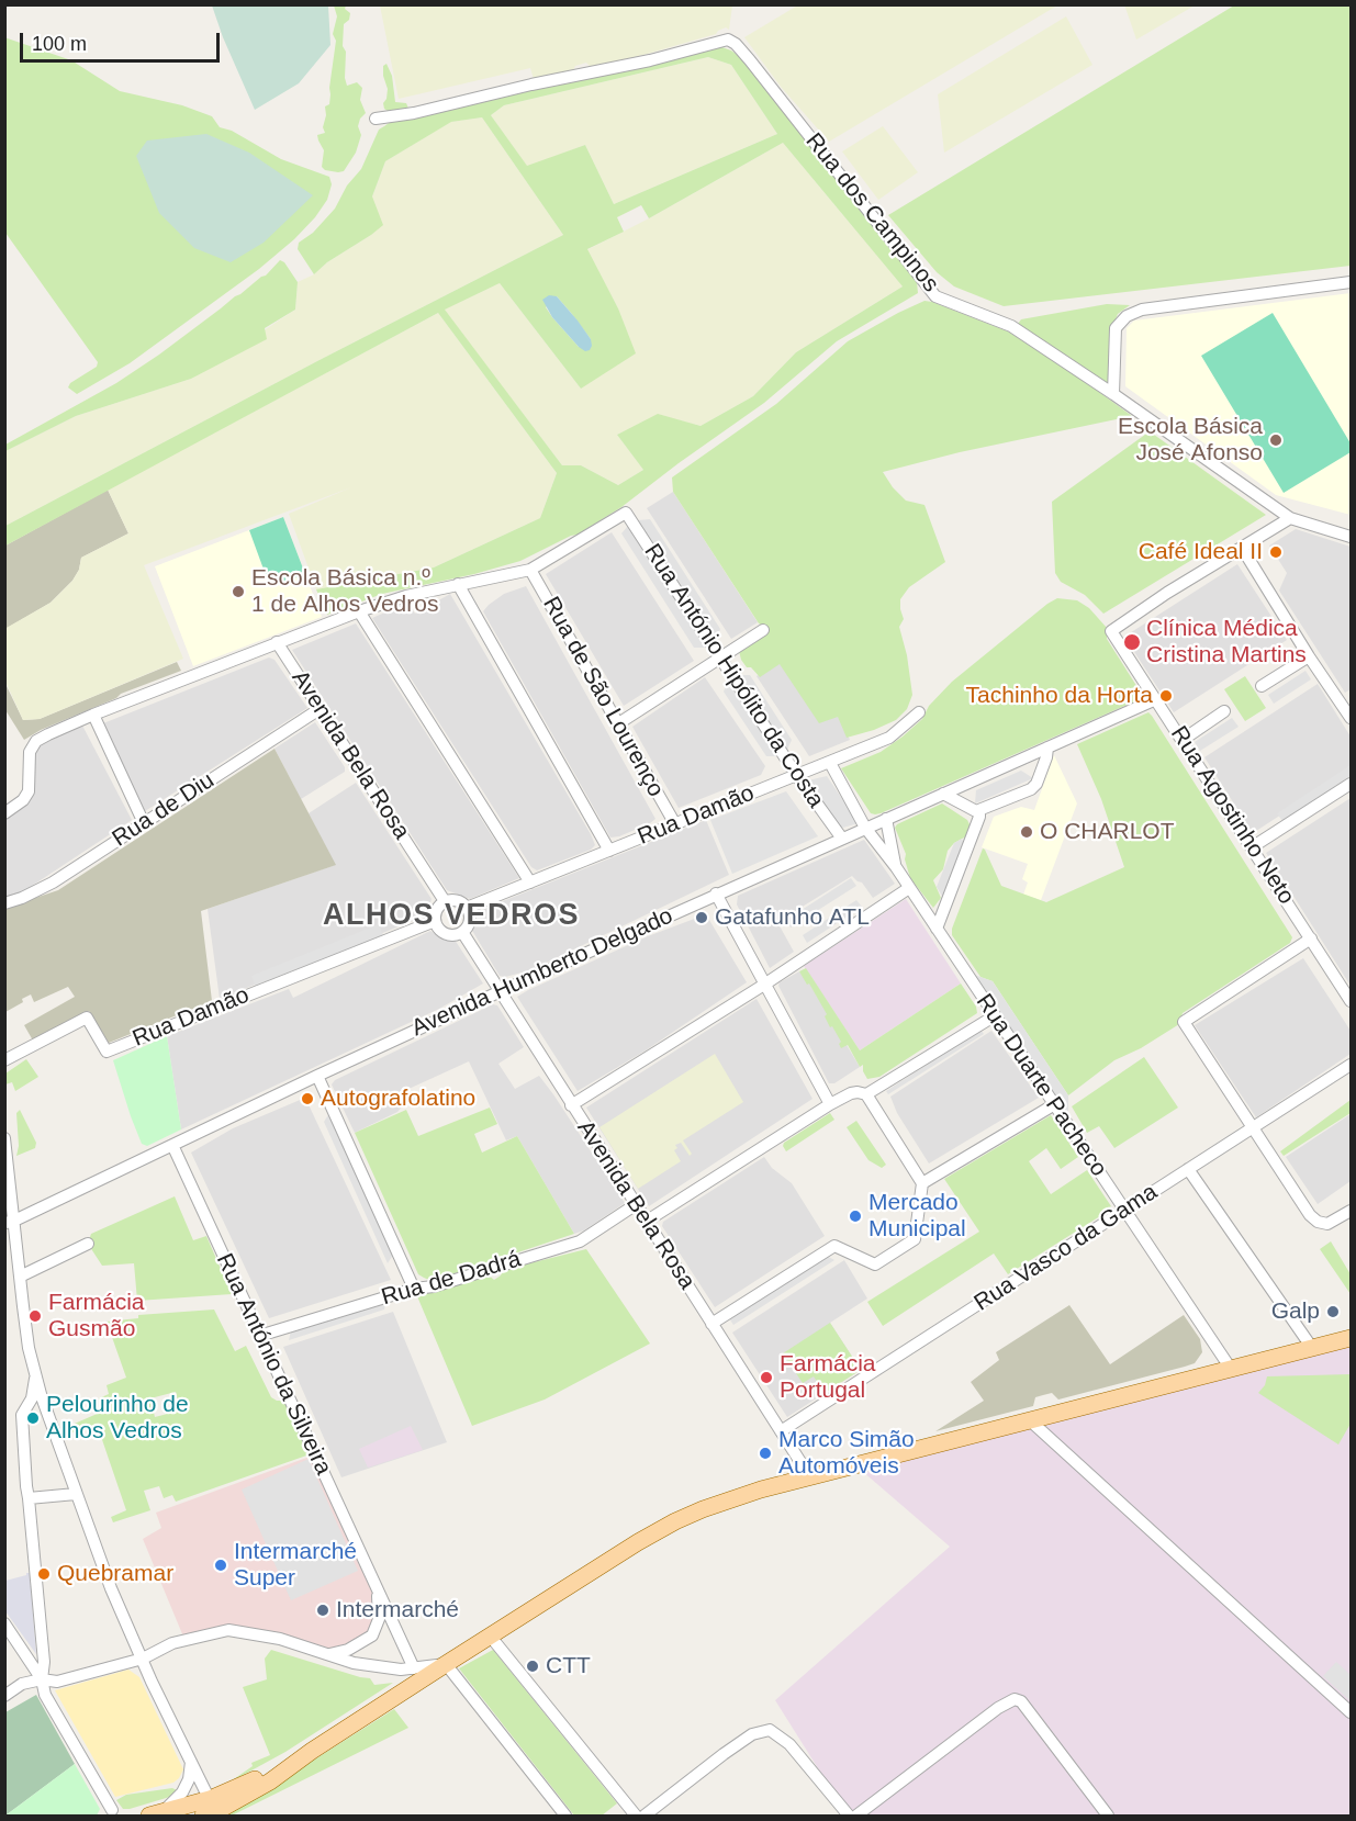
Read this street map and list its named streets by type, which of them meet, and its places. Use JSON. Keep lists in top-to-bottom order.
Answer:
{
  "streets": {
    "street": [
      "Rua dos Campinos",
      "Rua António Hipólito da Costa",
      "Rua de São Lourenço",
      "Avenida Bela Rosa",
      "Rua de Diu",
      "Rua Damão",
      "Rua Agostinho Neto",
      "Avenida Humberto Delgado",
      "Rua Duarte Pacheco",
      "Rua Vasco da Gama",
      "Rua de Dadrá",
      "Rua António da Silveira"
    ]
  },
  "crossings": [
    ["Rua António Hipólito da Costa", "Rua de São Lourenço"],
    ["Rua António Hipólito da Costa", "Rua Damão"],
    ["Rua António Hipólito da Costa", "Avenida Humberto Delgado"],
    ["Rua de São Lourenço", "Rua Damão"],
    ["Avenida Bela Rosa", "Rua de Diu"],
    ["Avenida Bela Rosa", "Rua Damão"],
    ["Avenida Bela Rosa", "Avenida Humberto Delgado"],
    ["Avenida Bela Rosa", "Rua Vasco da Gama"],
    ["Avenida Bela Rosa", "Rua de Dadrá"],
    ["Rua Damão", "Rua Duarte Pacheco"],
    ["Rua Agostinho Neto", "Avenida Humberto Delgado"],
    ["Avenida Humberto Delgado", "Rua Duarte Pacheco"],
    ["Avenida Humberto Delgado", "Rua António da Silveira"],
    ["Rua Duarte Pacheco", "Rua Vasco da Gama"],
    ["Rua de Dadrá", "Rua António da Silveira"]
  ],
  "districts": ["ALHOS VEDROS"],
  "places": [
    "Escola Básica José Afonso",
    "Café Ideal II",
    "Escola Básica n.º 1 de Alhos Vedros",
    "Clínica Médica Cristina Martins",
    "Tachinho da Horta",
    "O CHARLOT",
    "Gatafunho ATL",
    "Autografolatino",
    "Mercado Municipal",
    "Galp",
    "Farmácia Gusmão",
    "Farmácia Portugal",
    "Pelourinho de Alhos Vedros",
    "Marco Simão Automóveis",
    "Intermarché Super",
    "Quebramar",
    "Intermarché",
    "CTT"
  ],
  "scale_bar": "100 m"
}
